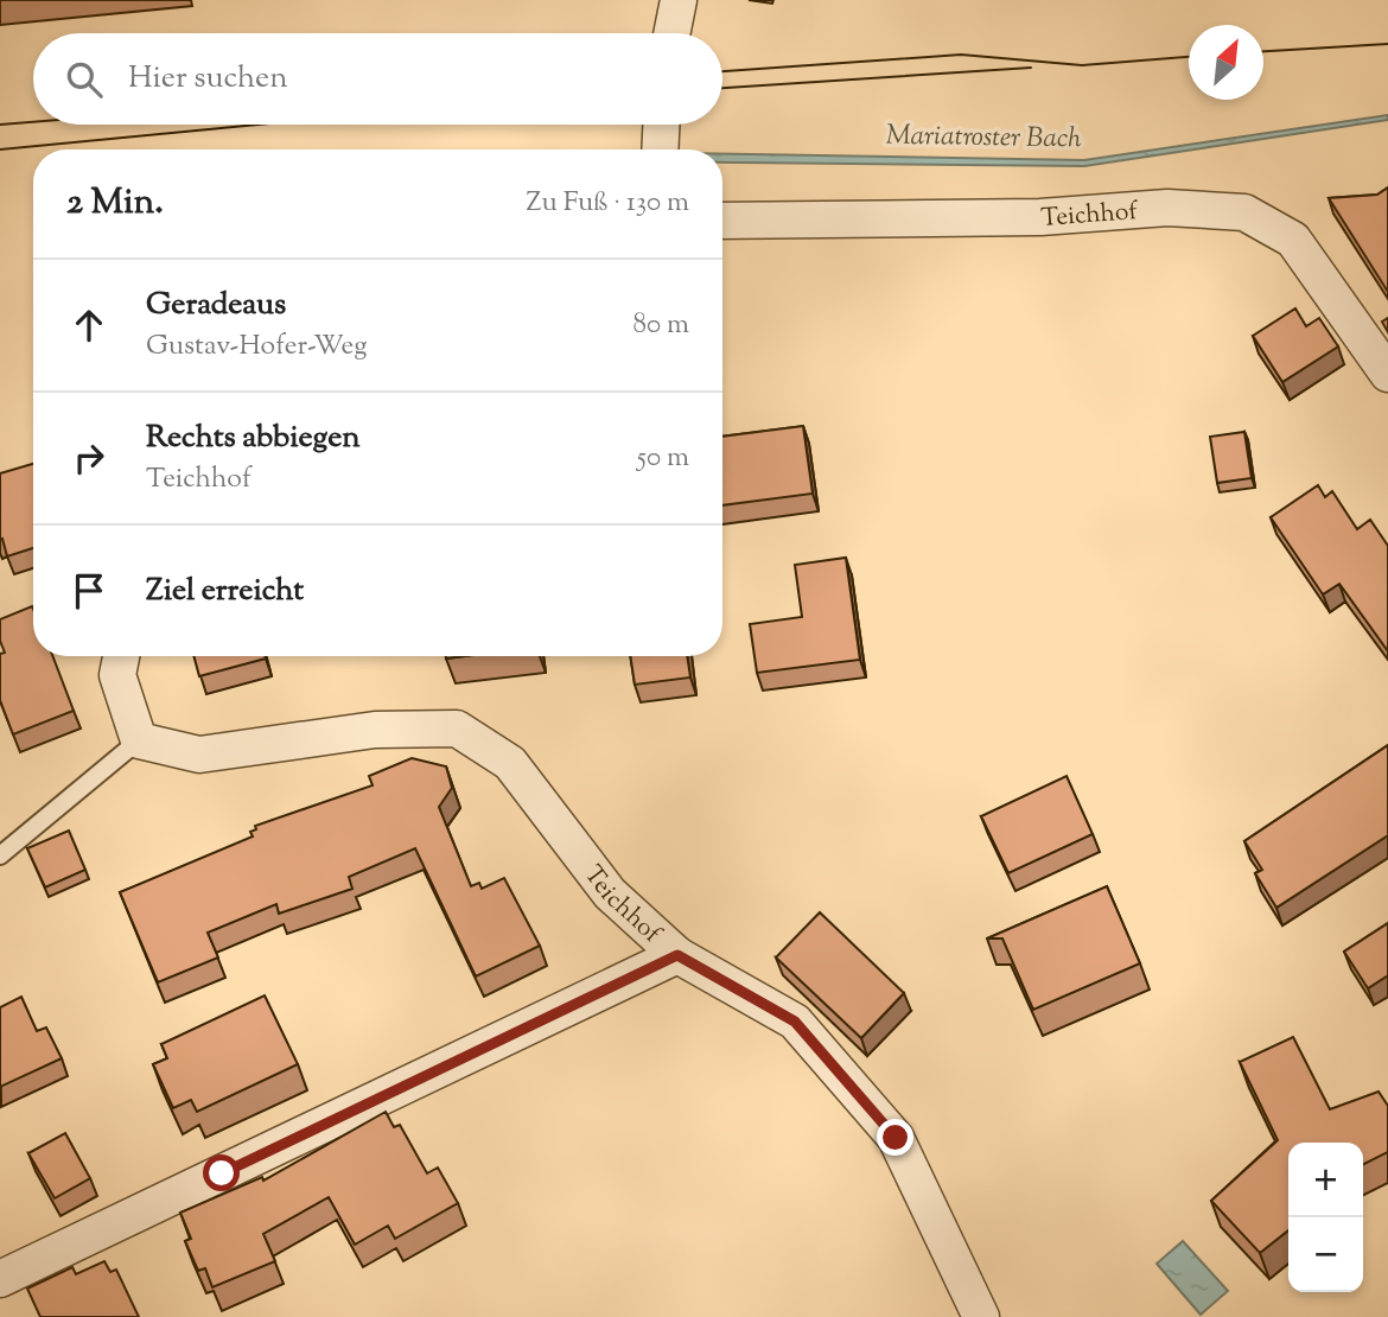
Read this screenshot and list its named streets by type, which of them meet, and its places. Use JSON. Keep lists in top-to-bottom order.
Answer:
{
  "streets": {
    "street": ["Teichhof"]
  },
  "water": ["Mariatroster Bach"],
  "north": "top right",
  "page": {
    "search": "Hier suchen",
    "heading": ["2 Min.", "Zu Fuß · 130 m"],
    "list": [
      ["Geradeaus", "Gustav-Hofer-Weg", "80 m"],
      ["Rechts abbiegen", "Teichhof", "50 m"],
      "Ziel erreicht"
    ],
    "map_buttons": ["+", "−"]
  }
}
